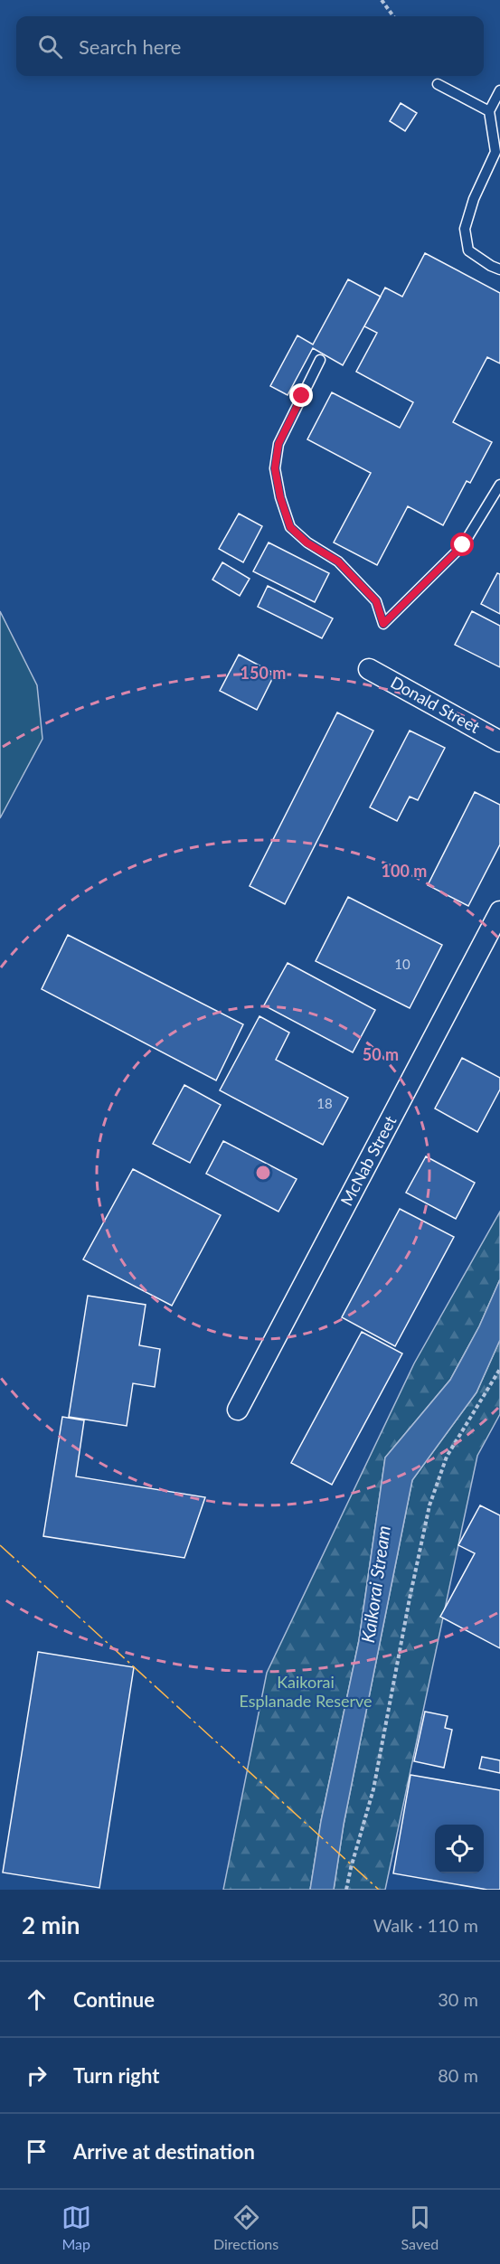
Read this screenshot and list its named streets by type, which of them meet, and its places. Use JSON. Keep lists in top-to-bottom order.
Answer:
{
  "streets": {
    "street": ["Donald Street", "McNab Street"]
  },
  "water": ["Kaikorai Stream"],
  "parks": ["Kaikorai Esplanade Reserve"],
  "house_numbers": ["10", "18"],
  "page": {
    "search": "Search here",
    "heading": ["2 min", "Walk · 110 m"],
    "list": [
      ["Continue", "30 m"],
      ["Turn right", "80 m"],
      "Arrive at destination"
    ],
    "nav": ["Map", "Directions", "Saved"]
  },
  "rings": ["150 m", "100 m", "50 m"]
}
